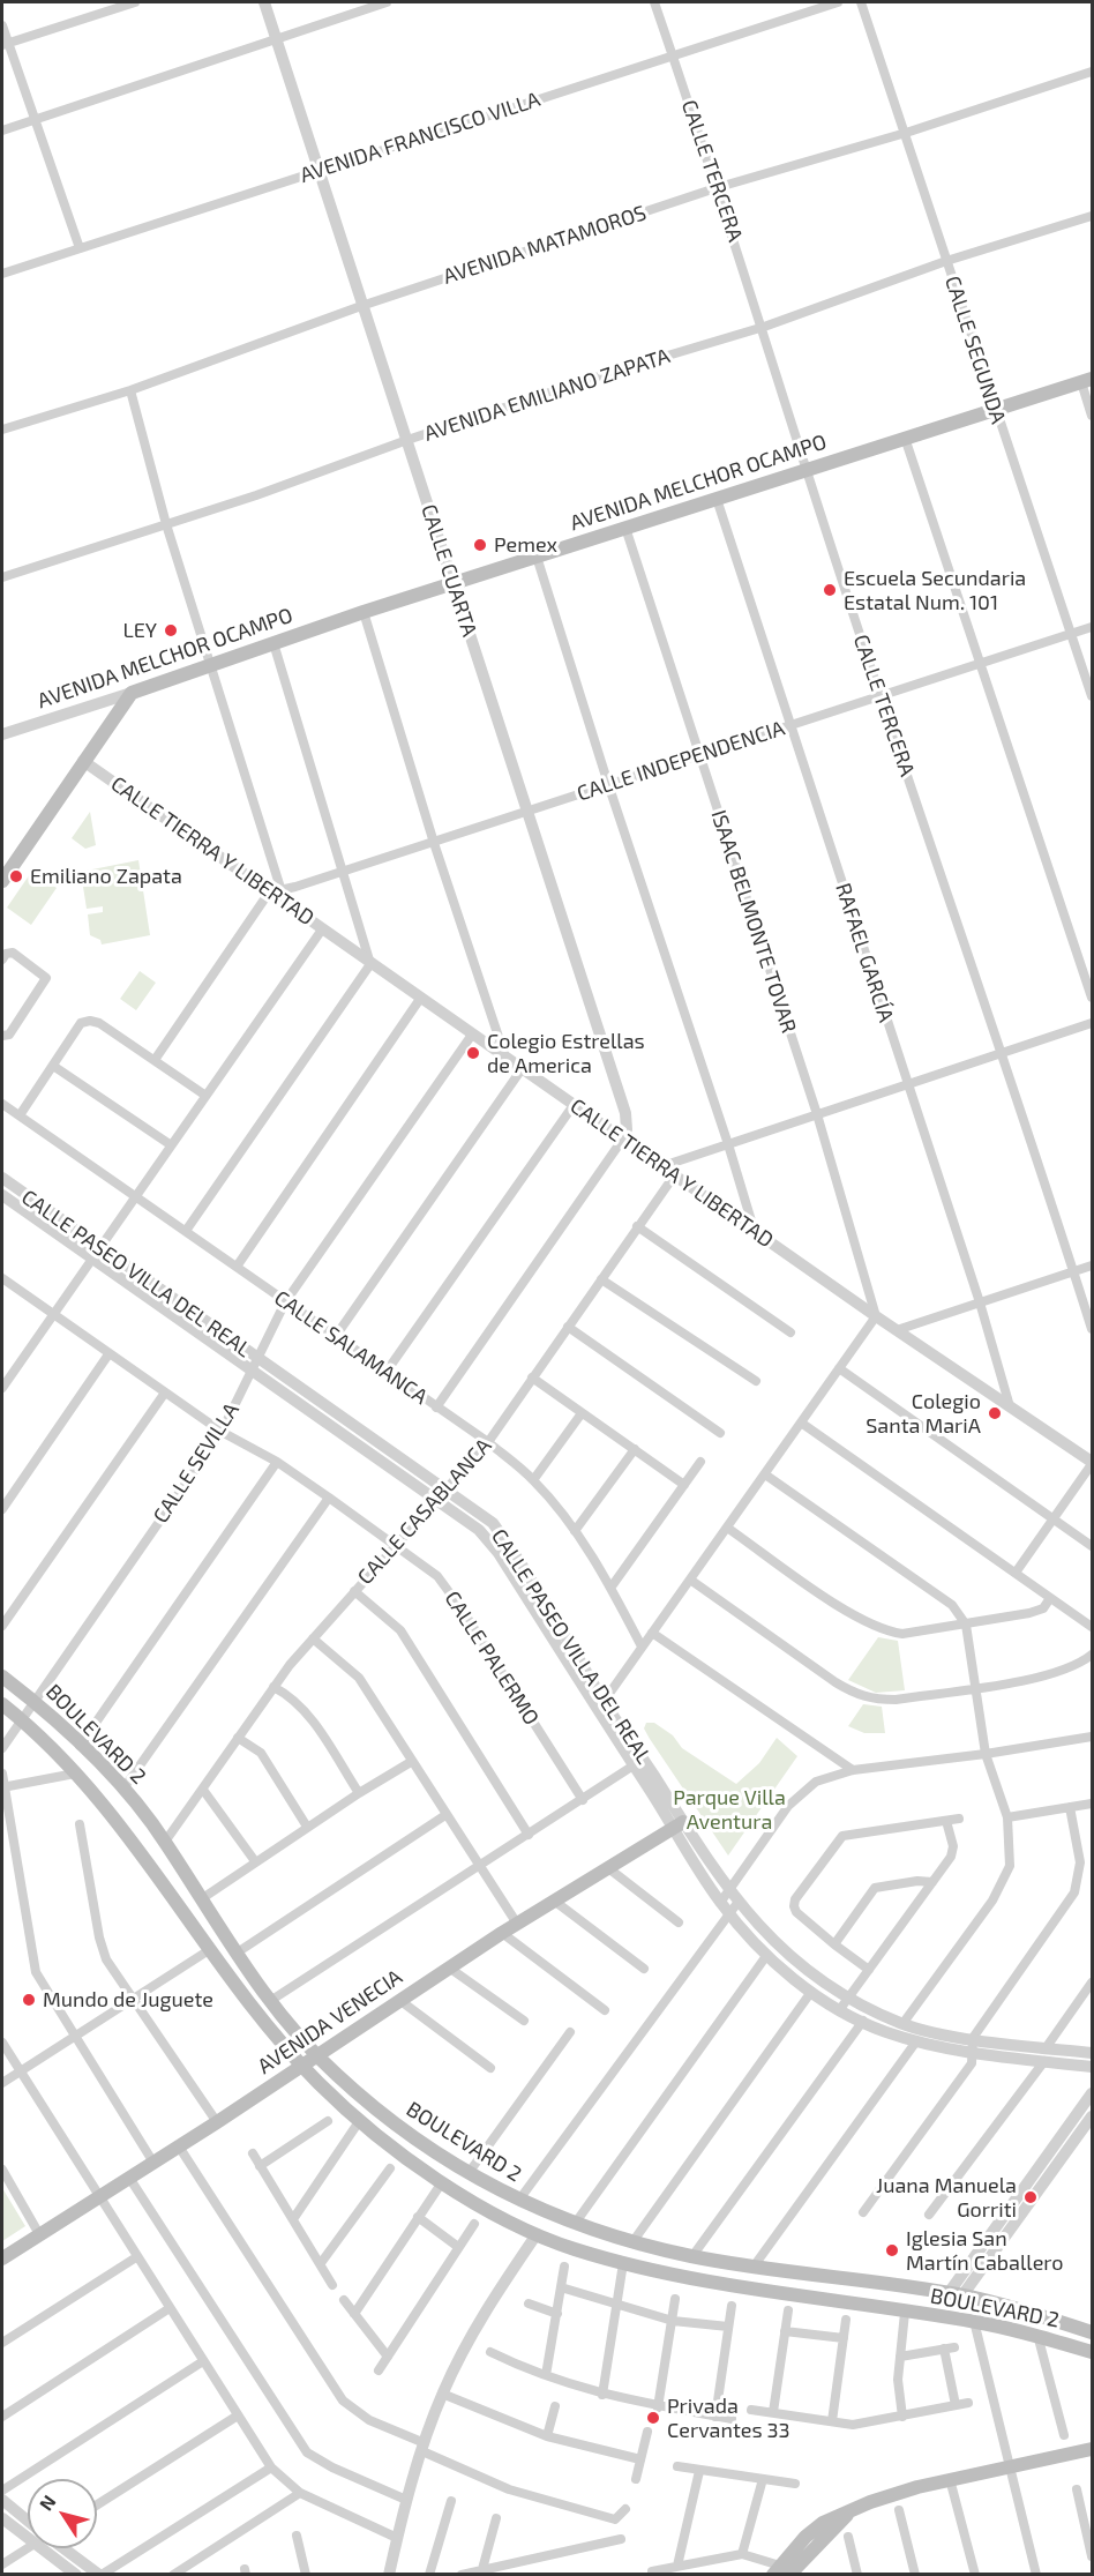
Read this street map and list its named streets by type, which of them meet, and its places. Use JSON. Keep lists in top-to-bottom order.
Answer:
{
  "streets": {
    "main road": ["AVENIDA MELCHOR OCAMPO", "BOULEVARD 2", "AVENIDA VENECIA"],
    "street": [
      "AVENIDA FRANCISCO VILLA",
      "CALLE TERCERA",
      "AVENIDA MATAMOROS",
      "CALLE SEGUNDA",
      "AVENIDA EMILIANO ZAPATA",
      "CALLE CUARTA",
      "CALLE INDEPENDENCIA",
      "CALLE TIERRA Y LIBERTAD",
      "ISAAC BELMONTE TOVAR",
      "RAFAEL GARCÍA",
      "CALLE PASEO VILLA DEL REAL",
      "CALLE SALAMANCA",
      "CALLE SEVILLA",
      "CALLE CASABLANCA",
      "CALLE PALERMO"
    ]
  },
  "crossings": [
    ["AVENIDA FRANCISCO VILLA", "CALLE TERCERA"],
    ["AVENIDA FRANCISCO VILLA", "CALLE CUARTA"],
    ["CALLE TERCERA", "AVENIDA MATAMOROS"],
    ["CALLE TERCERA", "AVENIDA EMILIANO ZAPATA"],
    ["CALLE TERCERA", "AVENIDA MELCHOR OCAMPO"],
    ["CALLE TERCERA", "CALLE INDEPENDENCIA"],
    ["AVENIDA MATAMOROS", "CALLE SEGUNDA"],
    ["AVENIDA MATAMOROS", "CALLE CUARTA"],
    ["CALLE SEGUNDA", "AVENIDA EMILIANO ZAPATA"],
    ["CALLE SEGUNDA", "AVENIDA MELCHOR OCAMPO"],
    ["CALLE SEGUNDA", "CALLE INDEPENDENCIA"],
    ["AVENIDA EMILIANO ZAPATA", "CALLE CUARTA"],
    ["AVENIDA MELCHOR OCAMPO", "CALLE CUARTA"],
    ["AVENIDA MELCHOR OCAMPO", "ISAAC BELMONTE TOVAR"],
    ["AVENIDA MELCHOR OCAMPO", "RAFAEL GARCÍA"],
    ["CALLE CUARTA", "CALLE INDEPENDENCIA"],
    ["CALLE CUARTA", "CALLE TIERRA Y LIBERTAD"],
    ["CALLE INDEPENDENCIA", "CALLE TIERRA Y LIBERTAD"],
    ["CALLE INDEPENDENCIA", "ISAAC BELMONTE TOVAR"],
    ["CALLE INDEPENDENCIA", "RAFAEL GARCÍA"],
    ["CALLE TIERRA Y LIBERTAD", "ISAAC BELMONTE TOVAR"],
    ["CALLE TIERRA Y LIBERTAD", "RAFAEL GARCÍA"],
    ["CALLE TIERRA Y LIBERTAD", "CALLE SEVILLA"],
    ["CALLE TIERRA Y LIBERTAD", "CALLE CASABLANCA"],
    ["CALLE PASEO VILLA DEL REAL", "CALLE SEVILLA"],
    ["CALLE PASEO VILLA DEL REAL", "CALLE CASABLANCA"],
    ["CALLE PASEO VILLA DEL REAL", "AVENIDA VENECIA"],
    ["CALLE SALAMANCA", "CALLE SEVILLA"],
    ["CALLE SALAMANCA", "CALLE CASABLANCA"],
    ["CALLE SEVILLA", "CALLE PALERMO"],
    ["CALLE SEVILLA", "BOULEVARD 2"],
    ["CALLE CASABLANCA", "CALLE PALERMO"],
    ["CALLE CASABLANCA", "BOULEVARD 2"],
    ["BOULEVARD 2", "AVENIDA VENECIA"]
  ],
  "parks": ["Parque Villa Aventura"],
  "places": [
    "Pemex",
    "Escuela Secundaria Estatal Num. 101",
    "LEY",
    "Emiliano Zapata",
    "Colegio Estrellas de America",
    "Colegio Santa MariA",
    "Mundo de Juguete",
    "Juana Manuela Gorriti",
    "Iglesia San Martín Caballero",
    "Privada Cervantes 33"
  ],
  "north": "top left"
}
